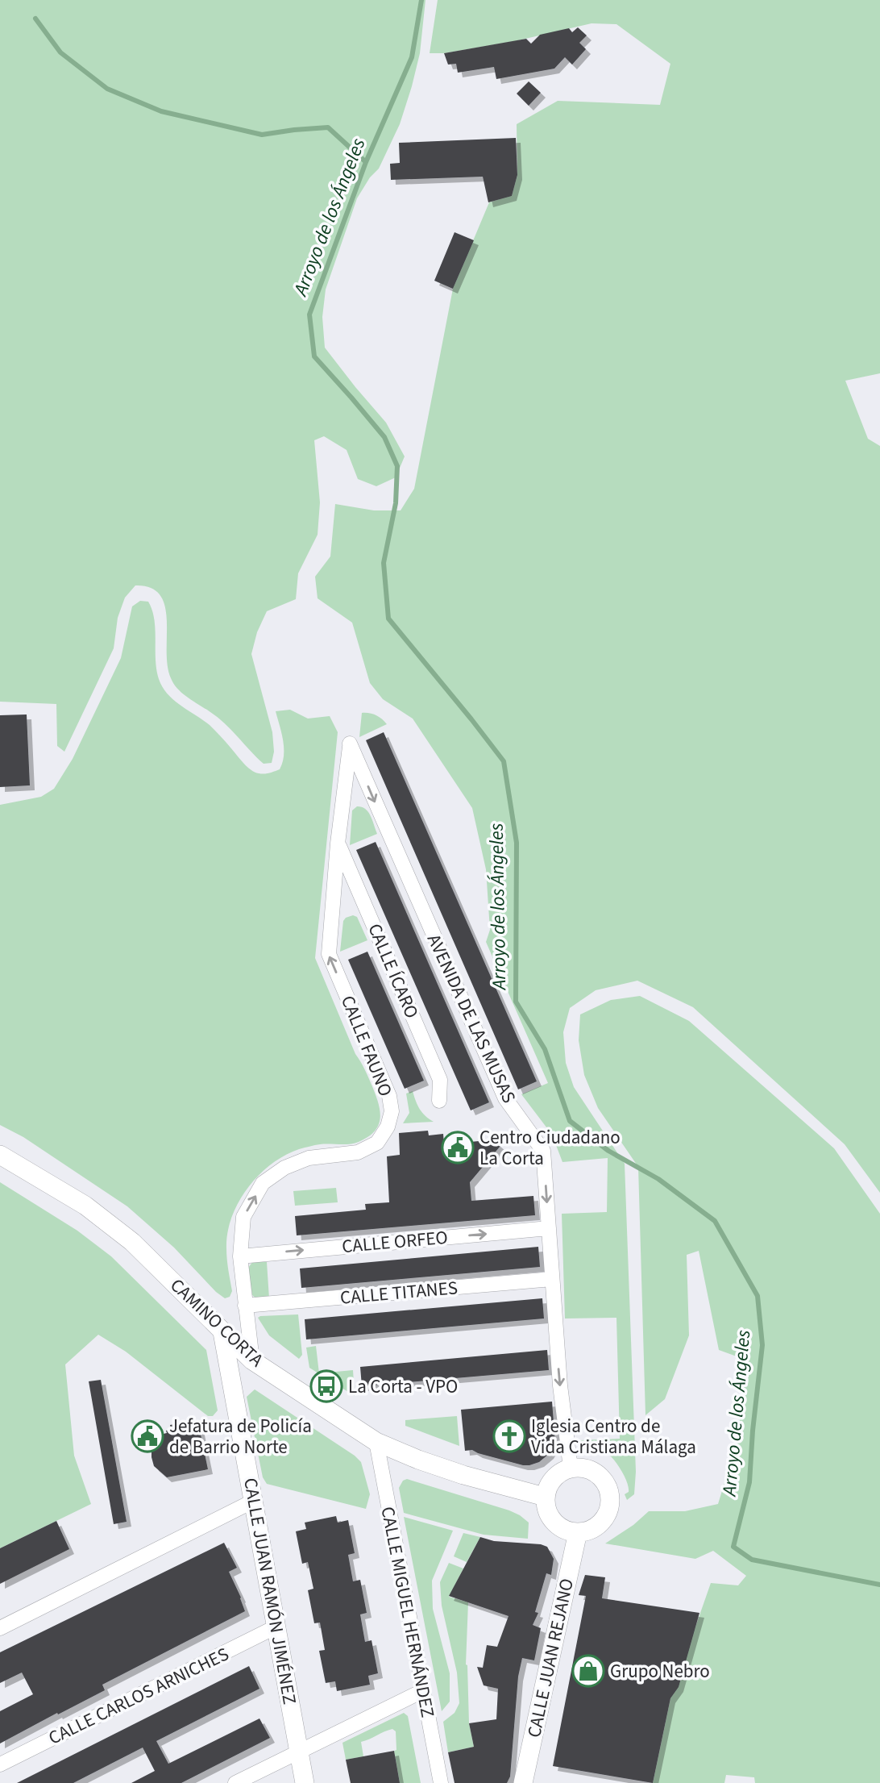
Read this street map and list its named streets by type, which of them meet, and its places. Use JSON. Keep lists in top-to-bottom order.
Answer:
{
  "streets": {
    "street": [
      "CALLE ÍCARO",
      "AVENIDA DE LAS MUSAS",
      "CALLE FAUNO",
      "CALLE ORFEO",
      "CALLE TITANES",
      "CAMINO CORTA",
      "CALLE JUAN RAMÓN JIMÉNEZ",
      "CALLE MIGUEL HERNÁNDEZ",
      "CALLE JUAN REJANO",
      "CALLE CARLOS ARNICHES"
    ]
  },
  "crossings": [
    ["CALLE ÍCARO", "CALLE FAUNO"],
    ["AVENIDA DE LAS MUSAS", "CALLE FAUNO"],
    ["AVENIDA DE LAS MUSAS", "CALLE ORFEO"],
    ["AVENIDA DE LAS MUSAS", "CALLE TITANES"],
    ["AVENIDA DE LAS MUSAS", "CAMINO CORTA"],
    ["AVENIDA DE LAS MUSAS", "CALLE JUAN REJANO"],
    ["CALLE FAUNO", "CALLE ORFEO"],
    ["CALLE FAUNO", "CALLE TITANES"],
    ["CALLE FAUNO", "CAMINO CORTA"],
    ["CAMINO CORTA", "CALLE JUAN RAMÓN JIMÉNEZ"],
    ["CAMINO CORTA", "CALLE MIGUEL HERNÁNDEZ"],
    ["CAMINO CORTA", "CALLE JUAN REJANO"],
    ["CALLE JUAN RAMÓN JIMÉNEZ", "CALLE CARLOS ARNICHES"]
  ],
  "one_way": ["AVENIDA DE LAS MUSAS", "CALLE FAUNO", "CALLE ORFEO"],
  "water": ["Arroyo de los Ángeles"],
  "places": {
    "public building": ["Centro Ciudadano La Corta", "Jefatura de Policía de Barrio Norte"],
    "bus stop": ["La Corta - VPO"],
    "church": ["Iglesia Centro de Vida Cristiana Málaga"],
    "shop": ["Grupo Nebro"]
  }
}
